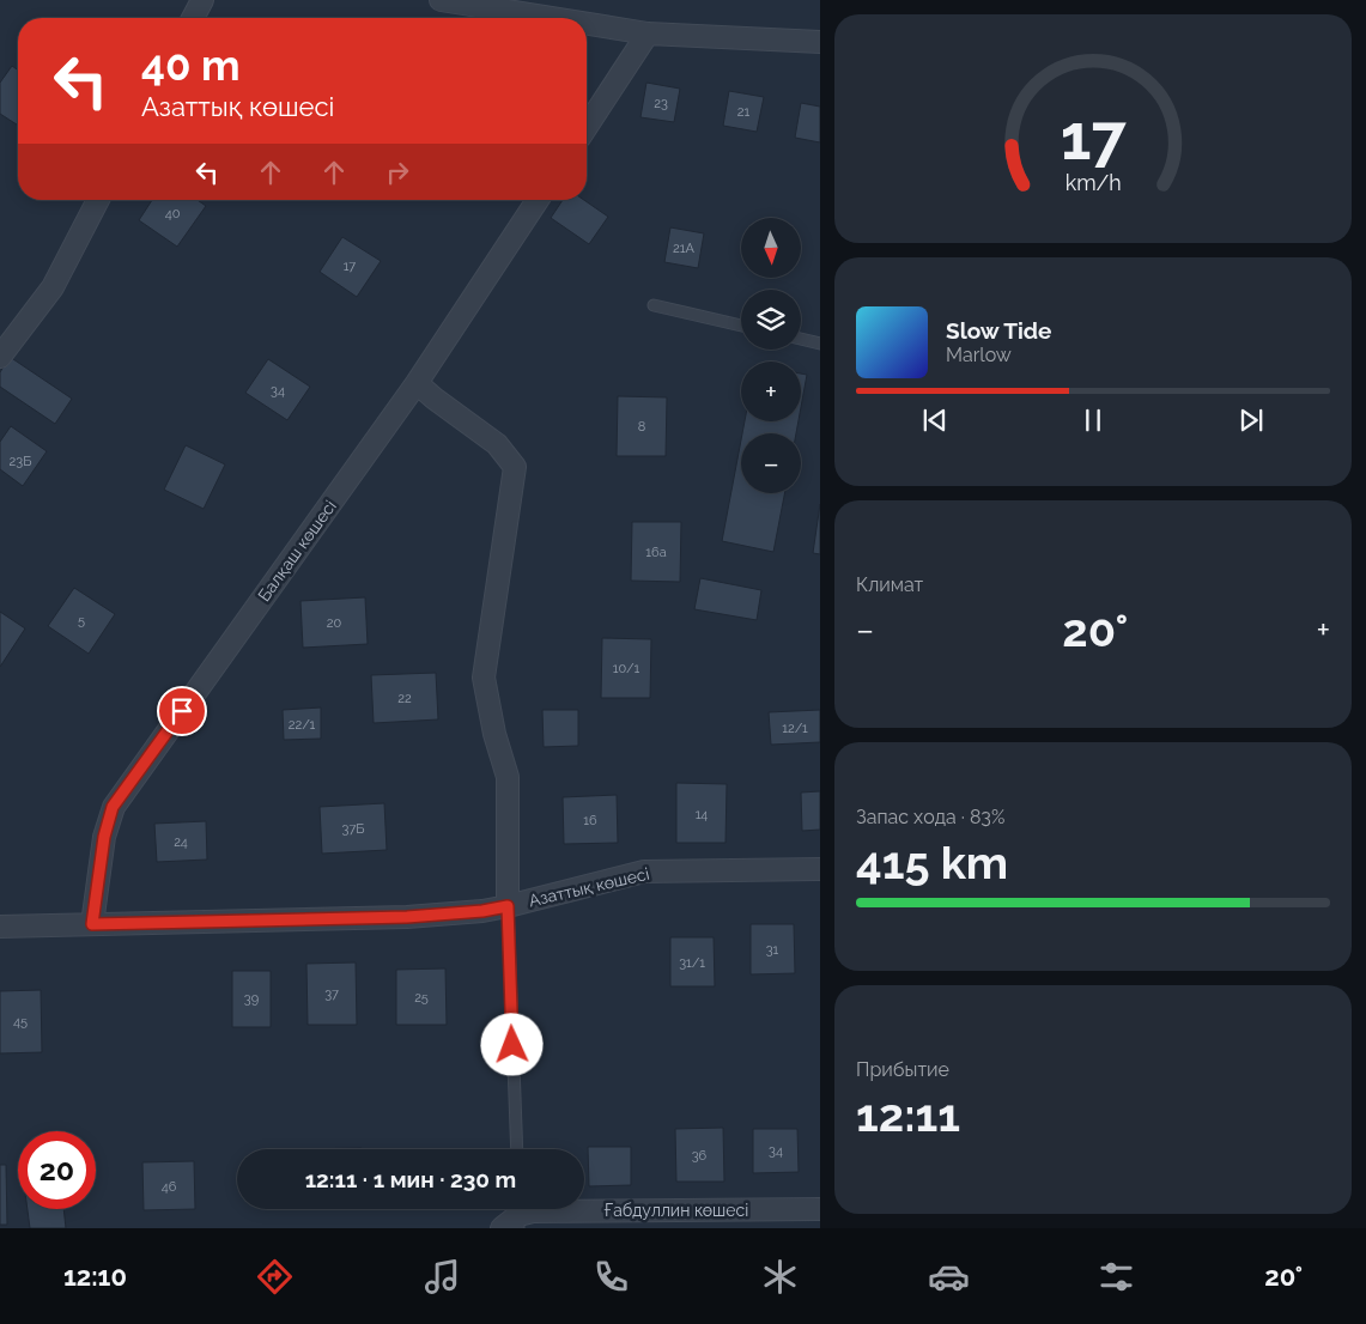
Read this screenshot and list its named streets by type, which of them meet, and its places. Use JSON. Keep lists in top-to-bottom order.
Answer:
{
  "streets": {
    "street": ["Балқаш көшесі", "Азаттық көшесі", "Ғабдуллин көшесі"]
  },
  "crossings": [
    ["Балқаш көшесі", "Азаттық көшесі"]
  ],
  "house_numbers": [
    "23",
    "21",
    "40",
    "21А",
    "17",
    "34",
    "8",
    "23Б",
    "16а",
    "5",
    "20",
    "10/1",
    "22",
    "22/1",
    "12/1",
    "14",
    "16",
    "37Б",
    "24",
    "31",
    "31/1",
    "37",
    "25",
    "39",
    "45",
    "34",
    "36",
    "46"
  ],
  "north": "bottom",
  "page": {
    "turn": ["40 m", "Азаттық көшесі"],
    "map_buttons": ["+", "−"],
    "song": ["Slow Tide", "Marlow"],
    "tile": [
      "Климат",
      ["Запас хода · 83%", "415 km"],
      ["Прибытие", "12:11"]
    ],
    "heat": ["−", "20°", "+"],
    "limit": "20",
    "trip": "12:11 · 1 мин · 230 m",
    "tabs": ["12:10", "20°"],
    "gauge": ["17", "km/h"]
  }
}
